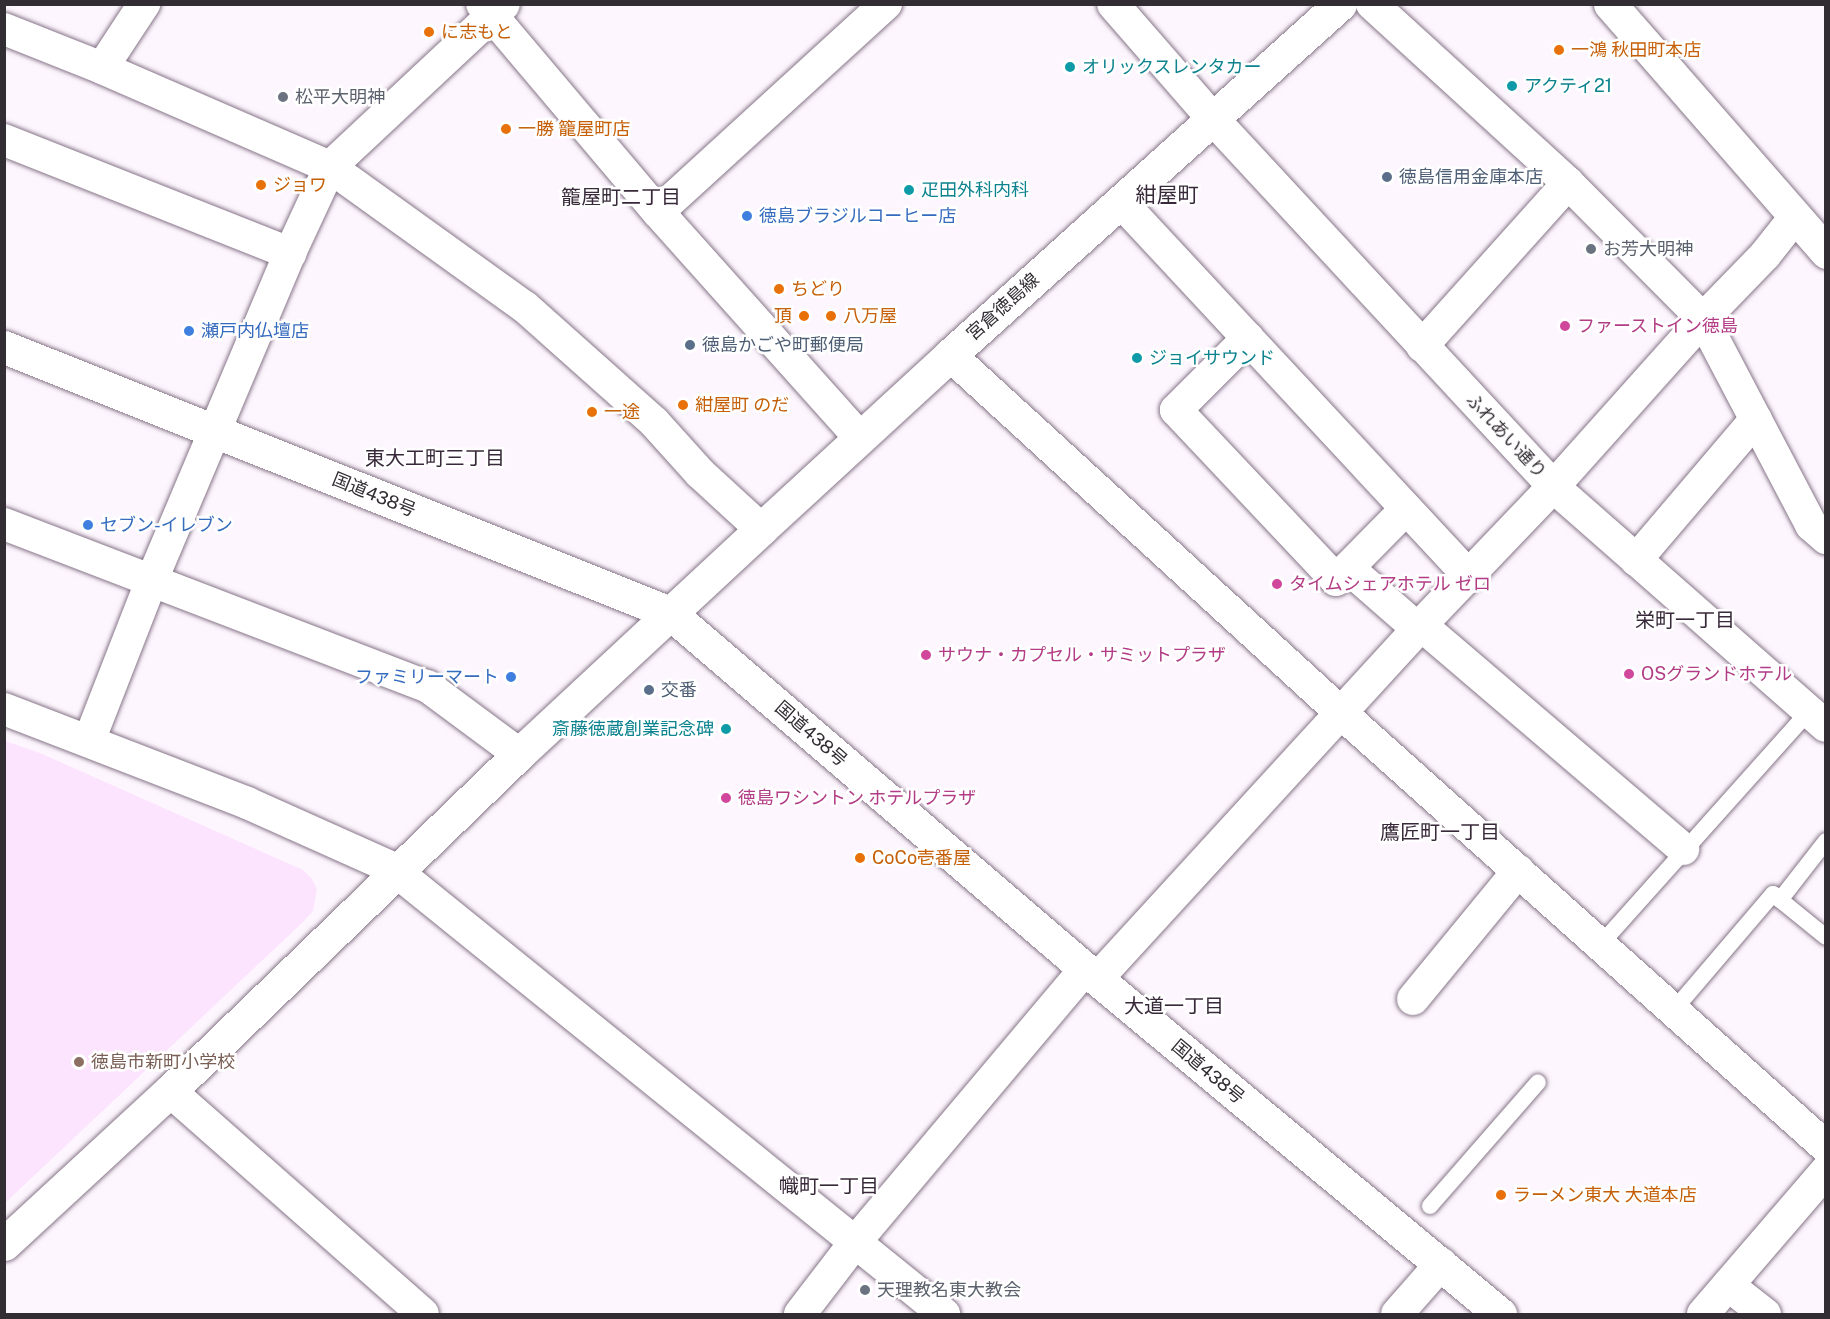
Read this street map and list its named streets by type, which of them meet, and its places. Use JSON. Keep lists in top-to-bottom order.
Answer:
{
  "streets": {
    "main road": ["宮倉徳島線", "国道438号"],
    "street": ["ふれあい通り"]
  },
  "crossings": [
    ["宮倉徳島線", "ふれあい通り"],
    ["宮倉徳島線", "国道438号"]
  ],
  "districts": [
    "紺屋町",
    "籠屋町二丁目",
    "東大工町三丁目",
    "栄町一丁目",
    "鷹匠町一丁目",
    "大道一丁目",
    "幟町一丁目"
  ],
  "places": [
    "に志もと",
    "一鴻 秋田町本店",
    "オリックスレンタカー",
    "アクティ21",
    "松平大明神",
    "一勝 籠屋町店",
    "徳島信用金庫本店",
    "ジョワ",
    "疋田外科内科",
    "徳島ブラジルコーヒー店",
    "お芳大明神",
    "ちどり",
    "頂",
    "八万屋",
    "ファーストイン徳島",
    "瀬戸内仏壇店",
    "徳島かごや町郵便局",
    "ジョイサウンド",
    "紺屋町 のだ",
    "一途",
    "セブン-イレブン",
    "タイムシェアホテル ゼロ",
    "サウナ・カプセル・サミットプラザ",
    "OSグランドホテル",
    "ファミリーマート",
    "交番",
    "斎藤徳蔵創業記念碑",
    "徳島ワシントン ホテルプラザ",
    "CoCo壱番屋",
    "徳島市新町小学校",
    "ラーメン東大 大道本店",
    "天理教名東大教会"
  ]
}
